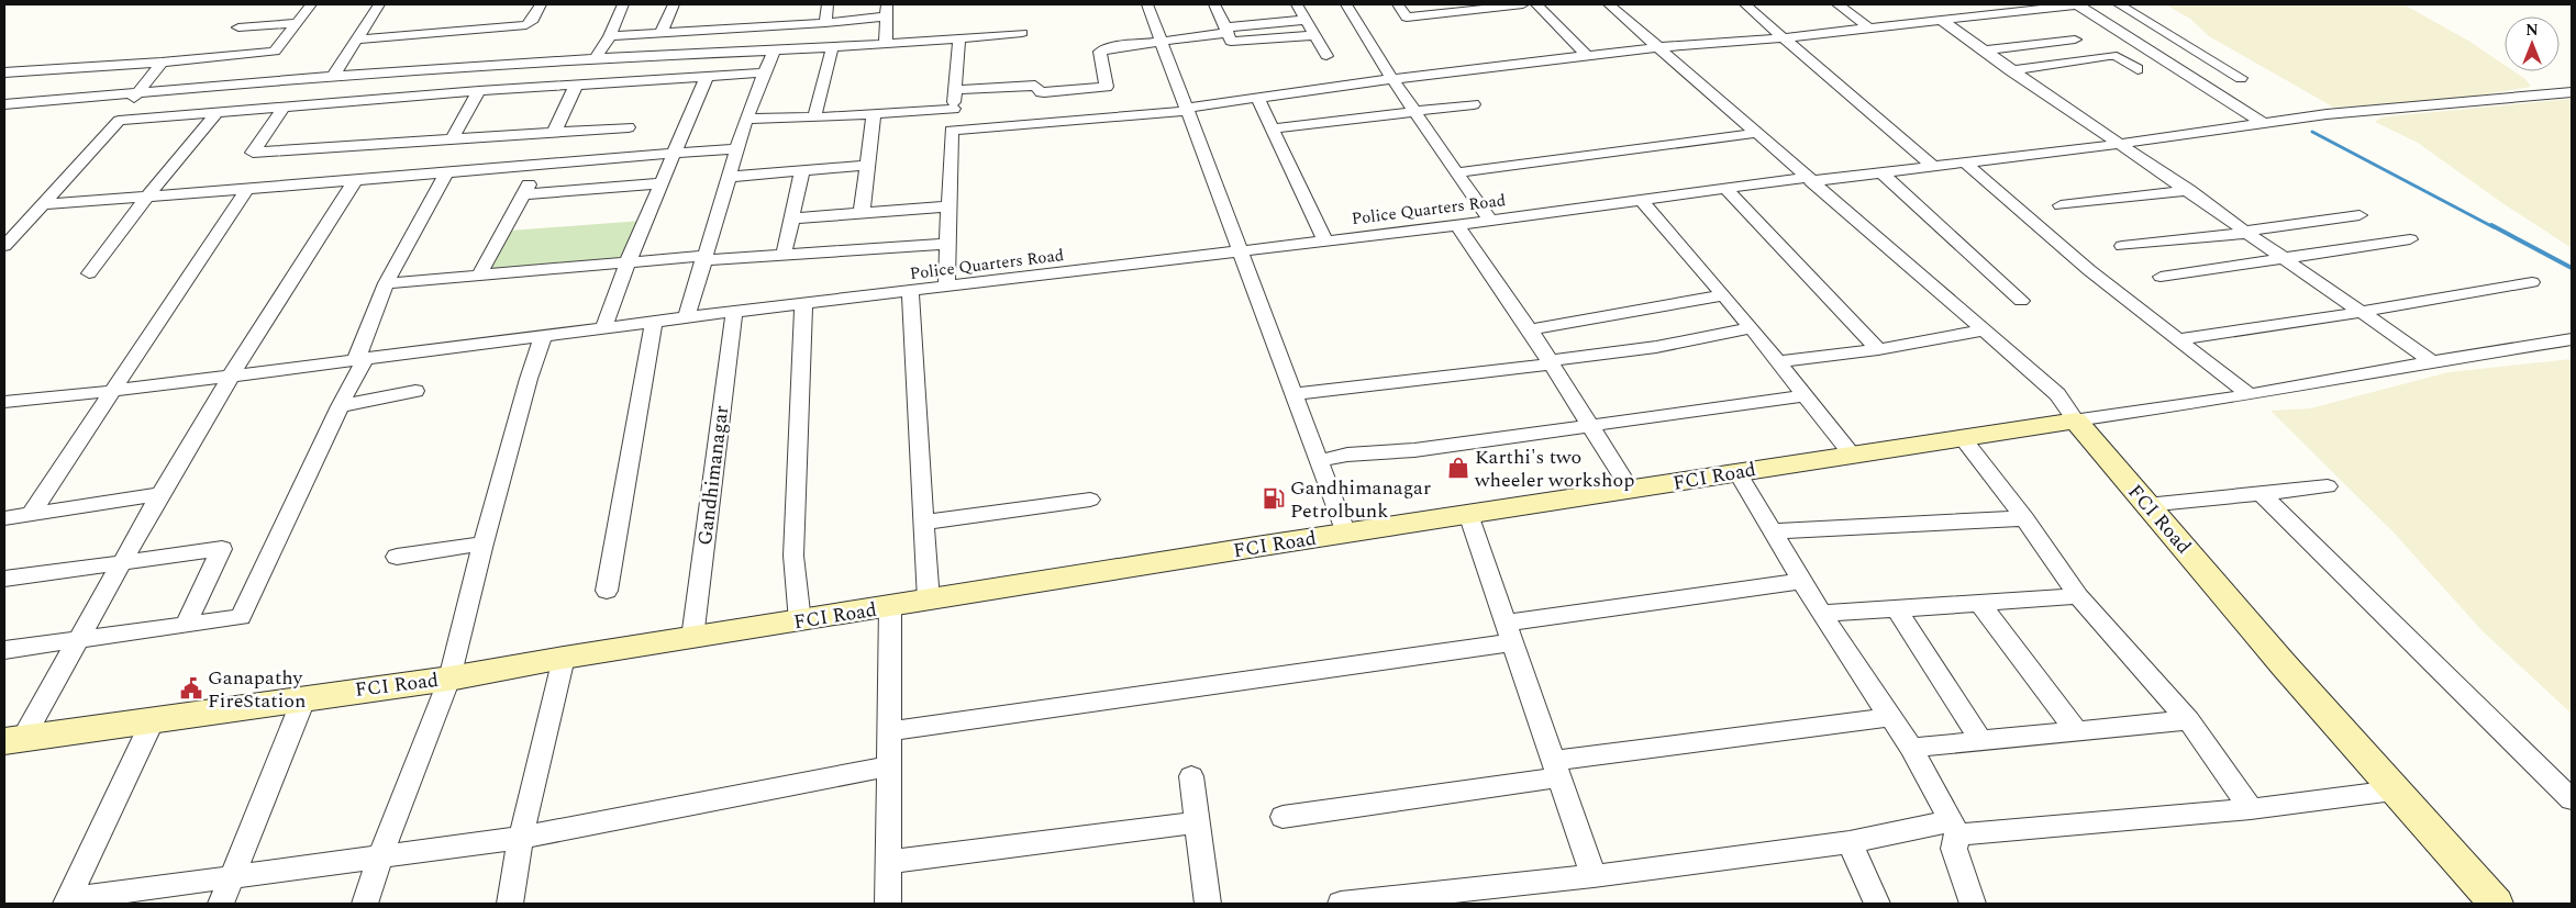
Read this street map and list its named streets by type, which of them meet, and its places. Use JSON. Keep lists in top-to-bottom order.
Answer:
{
  "streets": {
    "street": ["Police Quarters Road", "Gandhimanagar", "FCI Road"]
  },
  "crossings": [
    ["Police Quarters Road", "Gandhimanagar"],
    ["Gandhimanagar", "FCI Road"]
  ],
  "places": {
    "shop": ["Karthi's two wheeler workshop"],
    "fuel station": ["Gandhimanagar Petrolbunk"],
    "public building": ["Ganapathy FireStation"]
  },
  "north": "top"
}
